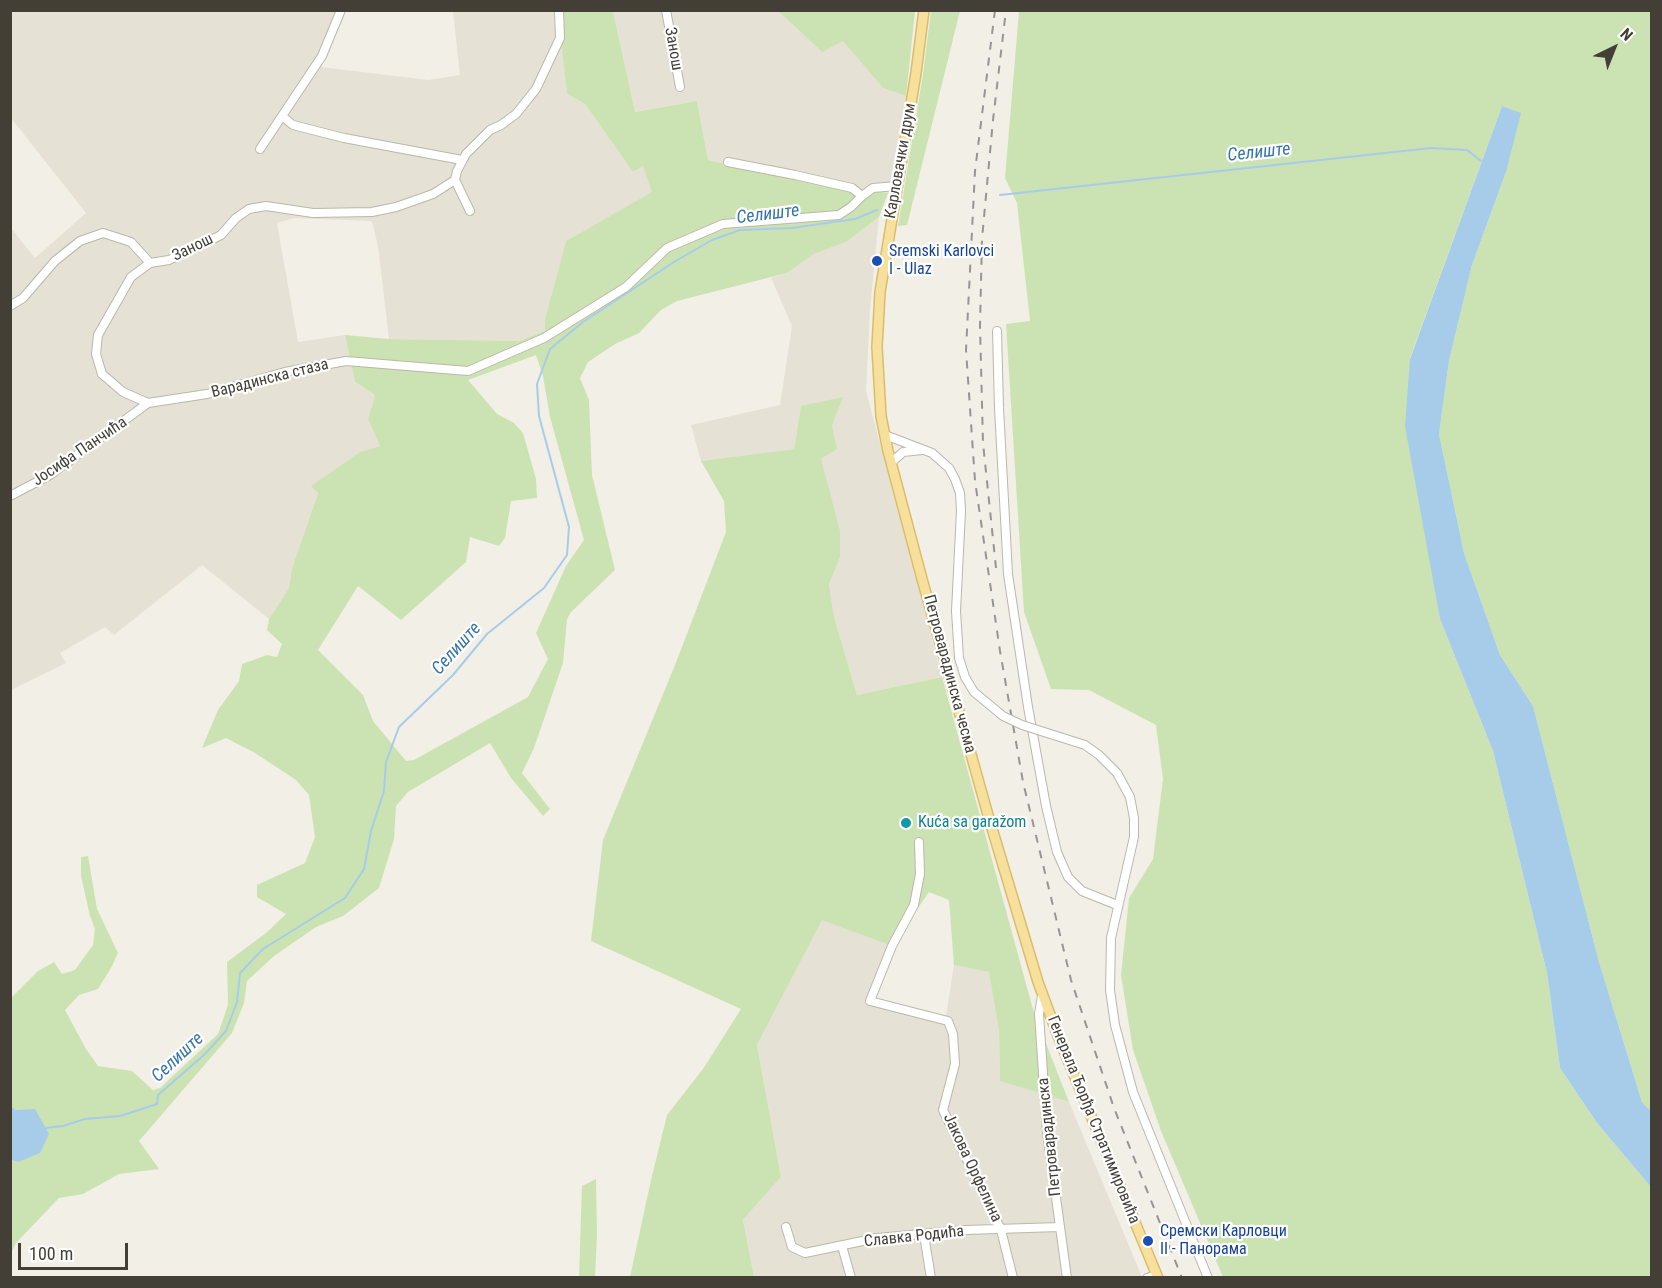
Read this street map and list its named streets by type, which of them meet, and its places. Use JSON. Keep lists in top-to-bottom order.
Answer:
{
  "streets": {
    "main road": ["Карловачки друм", "Петроварадинска чесма", "Генерала Ђорђа Стратимировића"],
    "street": [
      "Занош",
      "Варадинска стаза",
      "Јосифа Панчића",
      "Петроварадинска",
      "Јакова Орфелина",
      "Славка Родића"
    ]
  },
  "crossings": [
    ["Занош", "Варадинска стаза"],
    ["Занош", "Јосифа Панчића"],
    ["Карловачки друм", "Петроварадинска чесма"],
    ["Варадинска стаза", "Јосифа Панчића"],
    ["Петроварадинска чесма", "Генерала Ђорђа Стратимировића"],
    ["Петроварадинска чесма", "Петроварадинска"],
    ["Генерала Ђорђа Стратимировића", "Петроварадинска"],
    ["Петроварадинска", "Славка Родића"],
    ["Јакова Орфелина", "Славка Родића"]
  ],
  "water": ["Селиште"],
  "places": ["Sremski Karlovci I - Ulaz", "Kuća sa garažom", "Сремски Карловци II - Панорама"],
  "scale_bar": "100 m",
  "north": "top right"
}
